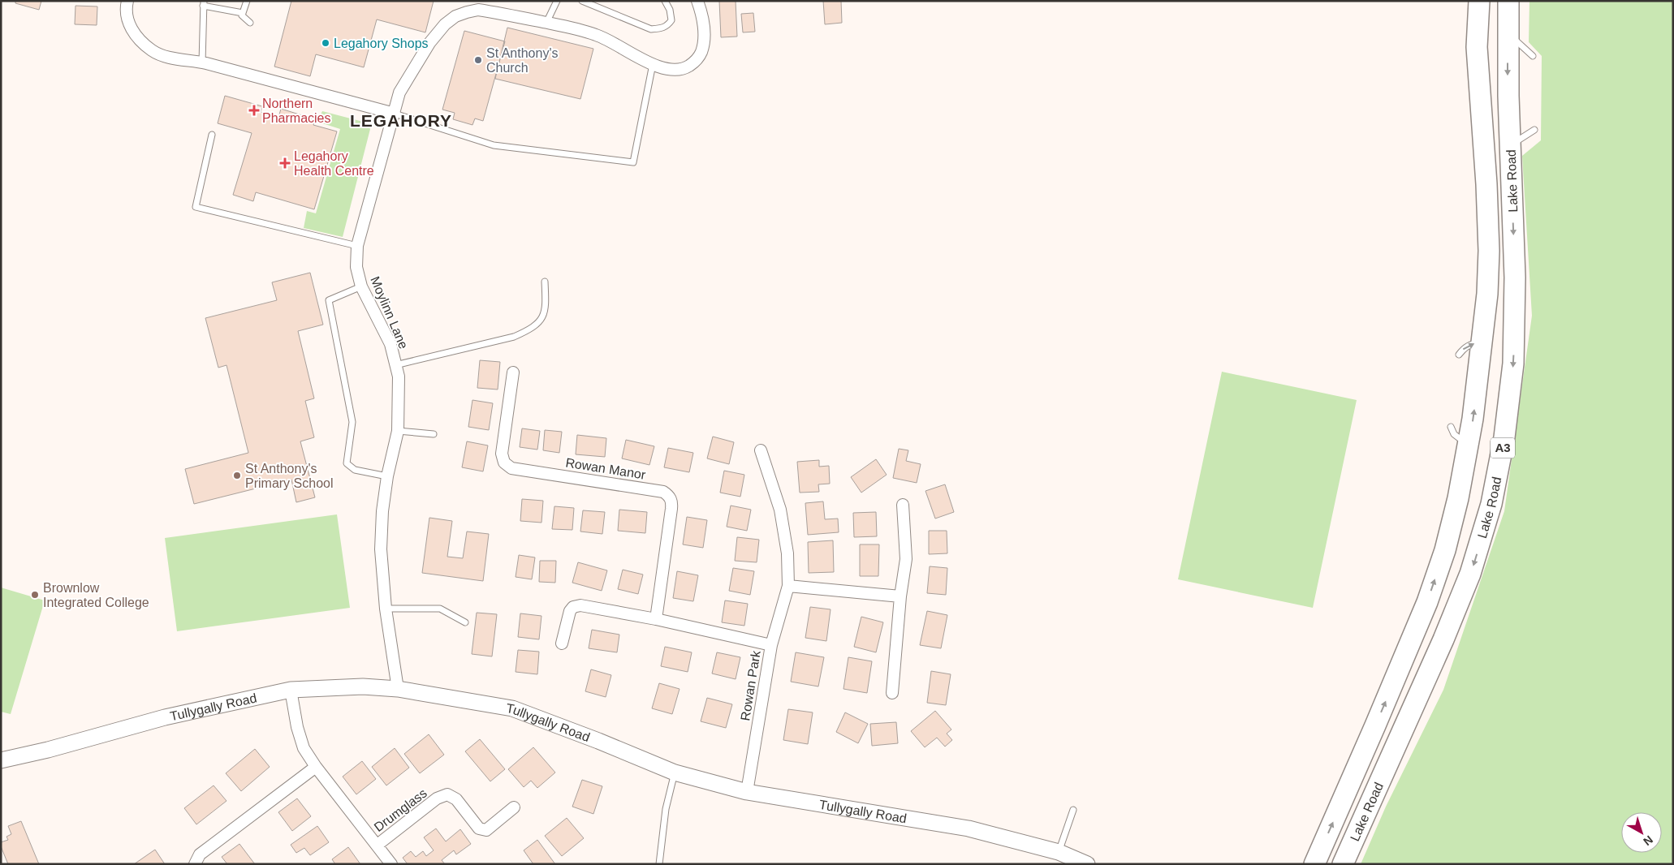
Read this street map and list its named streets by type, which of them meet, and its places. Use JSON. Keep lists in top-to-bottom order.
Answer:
{
  "streets": {
    "highway": ["Lake Road", "A3"],
    "street": [
      "Moylinn Lane",
      "Rowan Manor",
      "Rowan Park",
      "Tullygally Road",
      "Drumglass"
    ]
  },
  "crossings": [
    ["Moylinn Lane", "Tullygally Road"],
    ["Rowan Park", "Tullygally Road"],
    ["Tullygally Road", "Drumglass"]
  ],
  "districts": ["LEGAHORY"],
  "places": {
    "other": [
      "Legahory Shops",
      "St Anthony's Church",
      "St Anthony's Primary School",
      "Brownlow Integrated College"
    ],
    "health": ["Northern Pharmacies", "Legahory Health Centre"]
  },
  "north": "bottom right"
}
